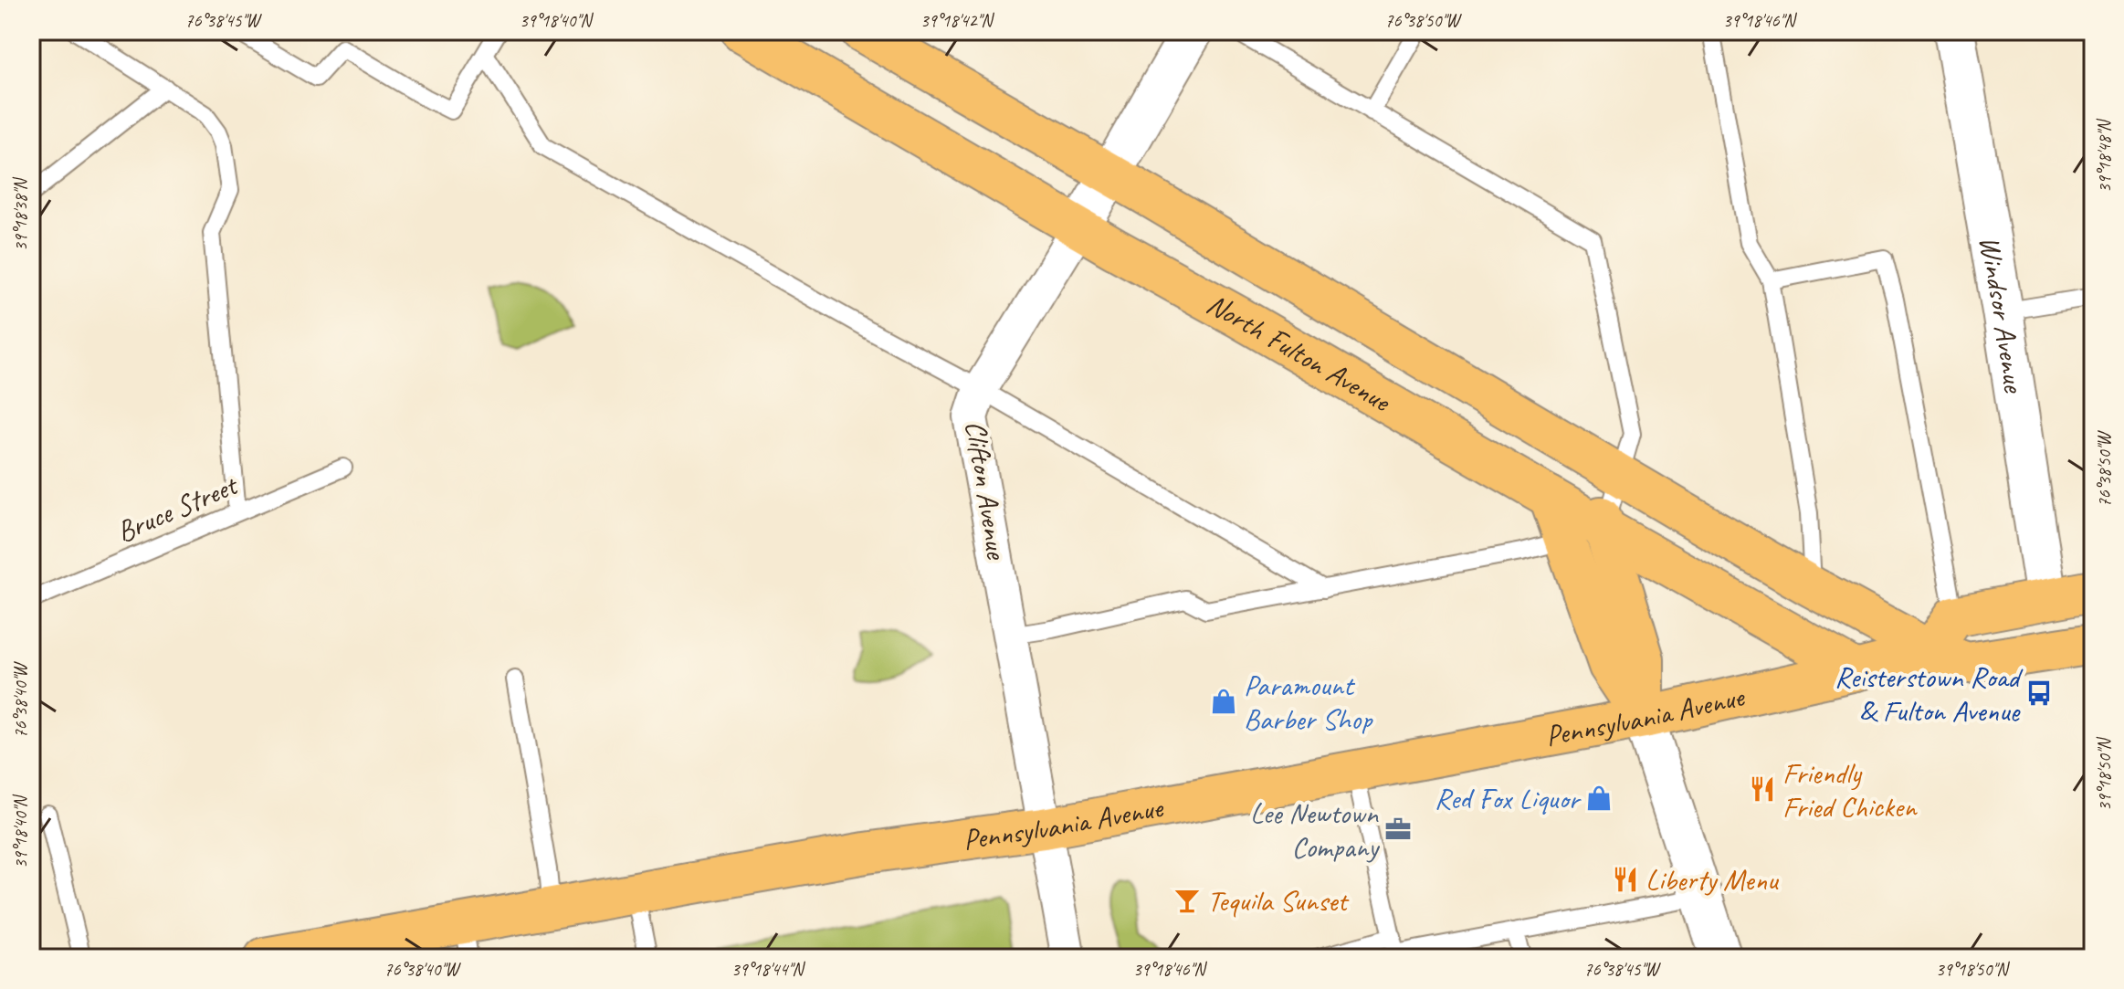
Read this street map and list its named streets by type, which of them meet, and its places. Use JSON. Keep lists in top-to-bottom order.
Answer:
{
  "streets": {
    "main road": ["North Fulton Avenue", "Pennsylvania Avenue"],
    "street": ["Windsor Avenue", "Clifton Avenue"],
    "lane": ["Bruce Street"]
  },
  "crossings": [
    ["North Fulton Avenue", "Clifton Avenue"],
    ["North Fulton Avenue", "Pennsylvania Avenue"],
    ["Clifton Avenue", "Pennsylvania Avenue"]
  ],
  "places": {
    "bus stop": ["Reisterstown Road & Fulton Avenue"],
    "shop": ["Paramount Barber Shop", "Red Fox Liquor"],
    "restaurant": ["Friendly Fried Chicken", "Liberty Menu"],
    "office": ["Lee Newtown Company"],
    "bar": ["Tequila Sunset"]
  },
  "coordinates": [
    "76°38'45\"W",
    "39°18'40\"N",
    "39°18'42\"N",
    "76°38'50\"W",
    "39°18'46\"N",
    "39°18'48\"N",
    "39°18'38\"N",
    "76°38'40\"W",
    "39°18'50\"N",
    "39°18'44\"N"
  ]
}
